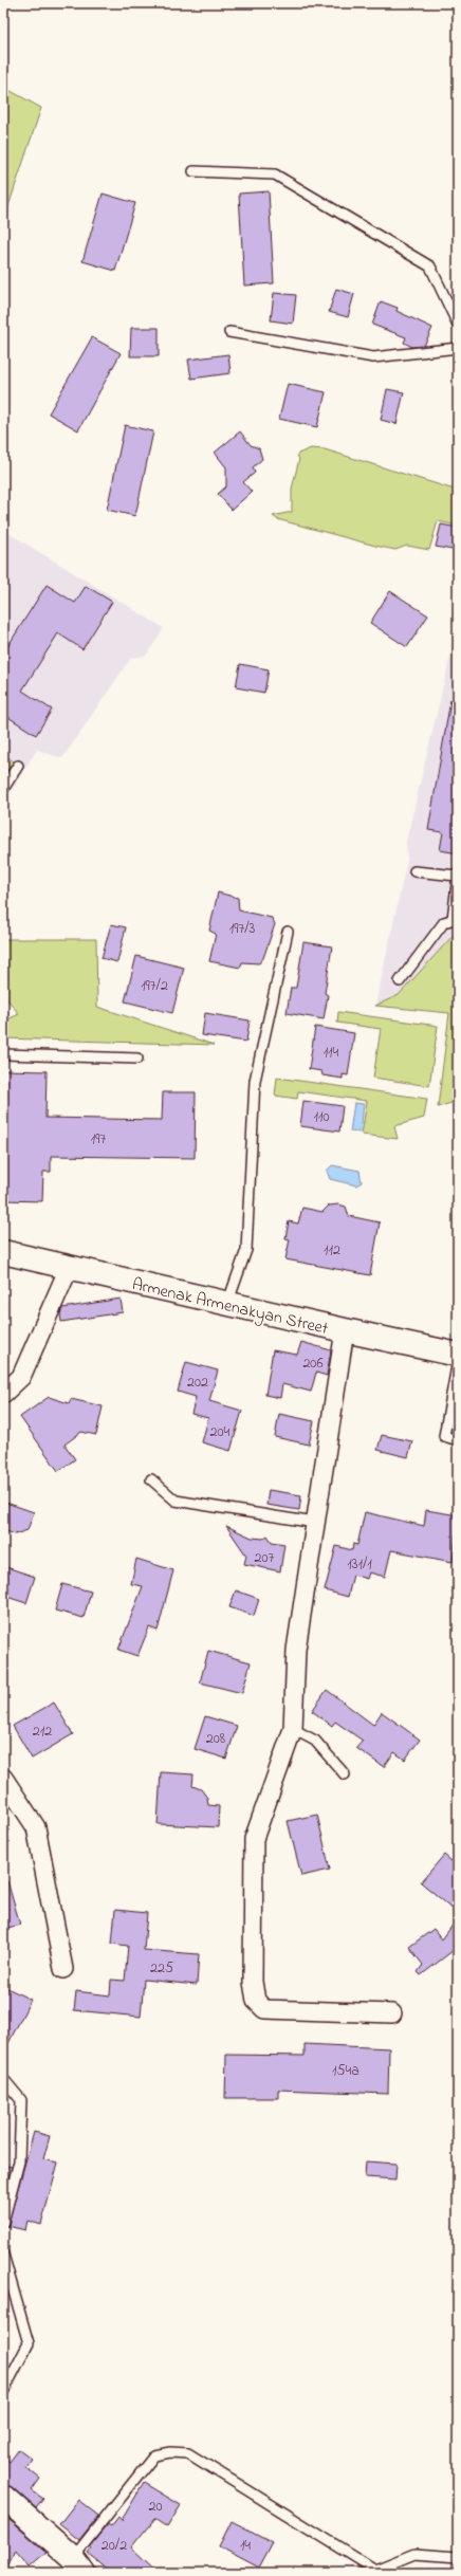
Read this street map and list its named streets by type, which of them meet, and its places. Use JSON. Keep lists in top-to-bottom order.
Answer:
{
  "streets": {
    "main road": ["Armenak Armenakyan Street"]
  },
  "house_numbers": [
    "197/3",
    "197/2",
    "114",
    "110",
    "197",
    "112",
    "206",
    "202",
    "204",
    "207",
    "131/1",
    "212",
    "208",
    "225",
    "154a",
    "20",
    "20/2",
    "14"
  ]
}
